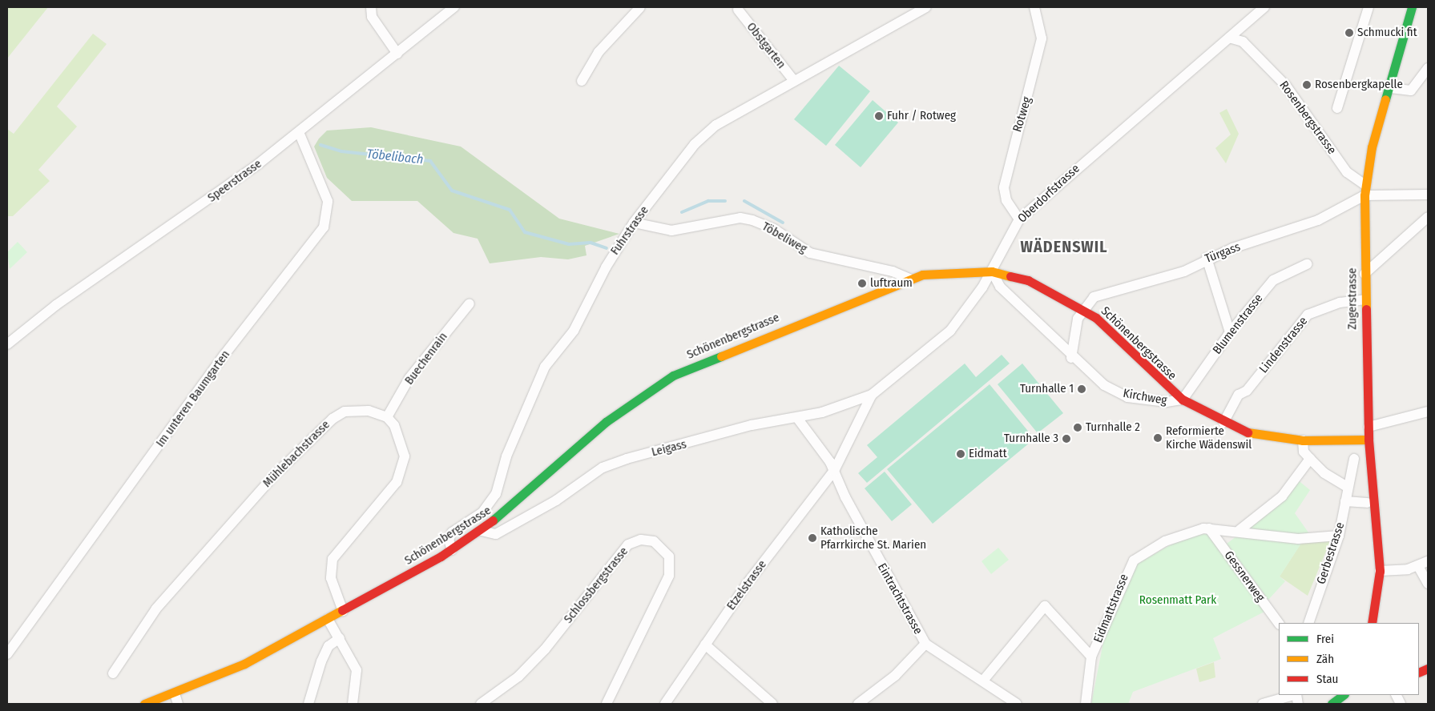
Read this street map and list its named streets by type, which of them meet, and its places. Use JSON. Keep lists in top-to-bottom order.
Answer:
{
  "streets": {
    "street": [
      "Obstgarten",
      "Rotweg",
      "Rosenbergstrasse",
      "Speerstrasse",
      "Oberdorfstrasse",
      "Fuhrstrasse",
      "Töbeliweg",
      "Türgass",
      "Zugerstrasse",
      "Blumenstrasse",
      "Schönenbergstrasse",
      "Lindenstrasse",
      "Buechenrain",
      "Kirchweg",
      "Im unteren Baumgarten",
      "Leigass",
      "Mühlebachstrasse",
      "Gerbestrasse",
      "Gessnerweg",
      "Schlossbergstrasse",
      "Etzelstrasse",
      "Eintrachtstrasse",
      "Eidmattstrasse"
    ]
  },
  "crossings": [
    ["Obstgarten", "Fuhrstrasse"],
    ["Rotweg", "Oberdorfstrasse"],
    ["Rosenbergstrasse", "Oberdorfstrasse"],
    ["Rosenbergstrasse", "Türgass"],
    ["Rosenbergstrasse", "Zugerstrasse"],
    ["Speerstrasse", "Im unteren Baumgarten"],
    ["Oberdorfstrasse", "Schönenbergstrasse"],
    ["Oberdorfstrasse", "Kirchweg"],
    ["Oberdorfstrasse", "Leigass"],
    ["Oberdorfstrasse", "Etzelstrasse"],
    ["Oberdorfstrasse", "Eintrachtstrasse"],
    ["Fuhrstrasse", "Töbeliweg"],
    ["Fuhrstrasse", "Schönenbergstrasse"],
    ["Töbeliweg", "Schönenbergstrasse"],
    ["Türgass", "Zugerstrasse"],
    ["Türgass", "Schönenbergstrasse"],
    ["Zugerstrasse", "Schönenbergstrasse"],
    ["Zugerstrasse", "Lindenstrasse"],
    ["Blumenstrasse", "Schönenbergstrasse"],
    ["Blumenstrasse", "Kirchweg"],
    ["Schönenbergstrasse", "Lindenstrasse"],
    ["Schönenbergstrasse", "Kirchweg"],
    ["Schönenbergstrasse", "Leigass"],
    ["Buechenrain", "Mühlebachstrasse"],
    ["Leigass", "Eintrachtstrasse"],
    ["Gerbestrasse", "Eidmattstrasse"],
    ["Gessnerweg", "Eidmattstrasse"],
    ["Etzelstrasse", "Eintrachtstrasse"]
  ],
  "districts": ["WÄDENSWIL"],
  "water": ["Töbelibach"],
  "parks": ["Rosenmatt Park"],
  "places": [
    "Schmucki fit",
    "Rosenbergkapelle",
    "Fuhr / Rotweg",
    "luftraum",
    "Turnhalle 1",
    "Turnhalle 2",
    "Reformierte Kirche Wädenswil",
    "Turnhalle 3",
    "Eidmatt",
    "Katholische Pfarrkirche St. Marien"
  ],
  "legend": ["Frei", "Zäh", "Stau"]
}
